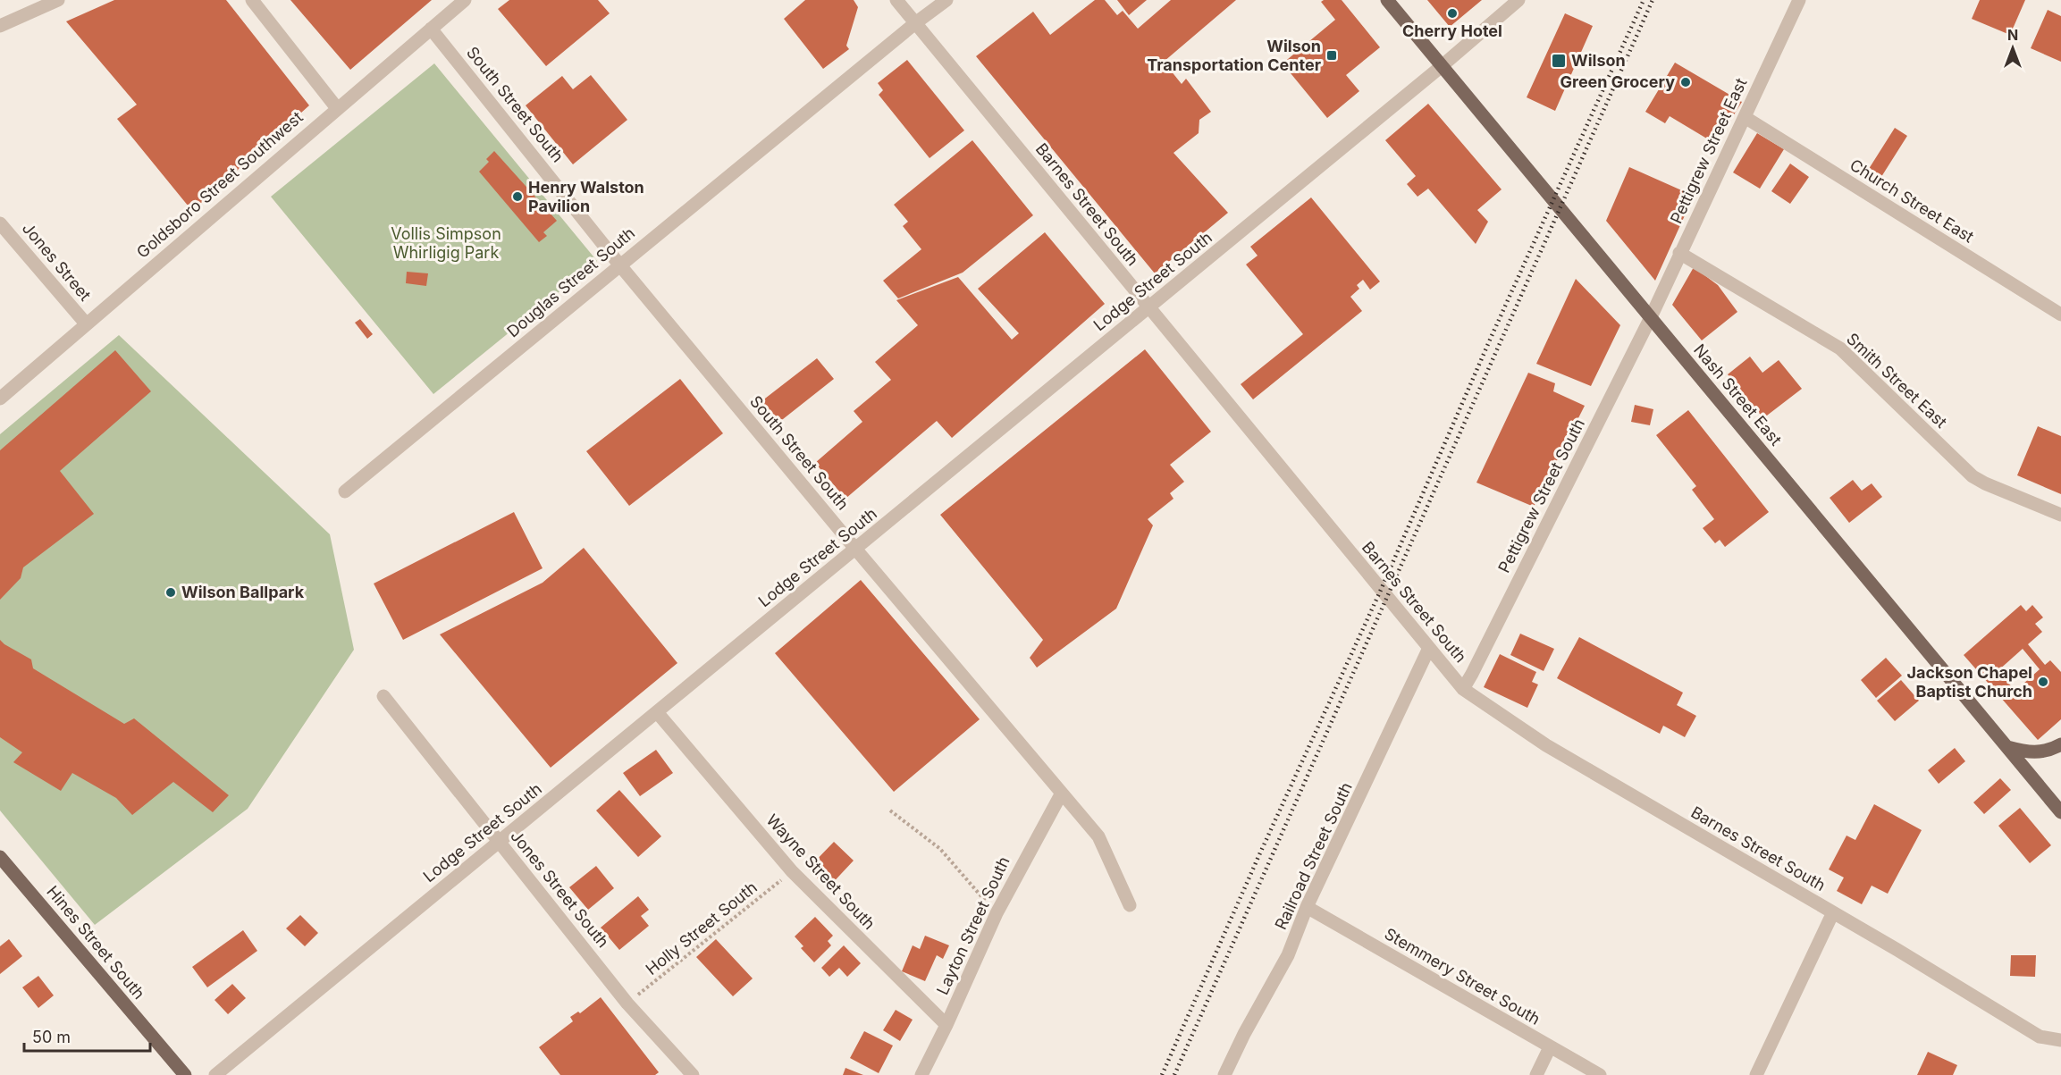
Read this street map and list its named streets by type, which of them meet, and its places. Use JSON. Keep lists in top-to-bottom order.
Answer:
{
  "streets": {
    "main road": ["Nash Street East", "Hines Street South"],
    "street": [
      "South Street South",
      "Pettigrew Street East",
      "Goldsboro Street Southwest",
      "Church Street East",
      "Barnes Street South",
      "Jones Street",
      "Lodge Street South",
      "Douglas Street South",
      "Smith Street East",
      "Pettigrew Street South",
      "Railroad Street South",
      "Wayne Street South",
      "Jones Street South",
      "Layton Street South",
      "Stemmery Street South"
    ],
    "path": ["Holly Street South"]
  },
  "crossings": [
    ["South Street South", "Goldsboro Street Southwest"],
    ["South Street South", "Lodge Street South"],
    ["South Street South", "Douglas Street South"],
    ["South Street South", "Layton Street South"],
    ["Pettigrew Street East", "Church Street East"],
    ["Pettigrew Street East", "Smith Street East"],
    ["Pettigrew Street East", "Nash Street East"],
    ["Pettigrew Street East", "Pettigrew Street South"],
    ["Goldsboro Street Southwest", "Jones Street"],
    ["Barnes Street South", "Lodge Street South"],
    ["Barnes Street South", "Douglas Street South"],
    ["Barnes Street South", "Pettigrew Street South"],
    ["Barnes Street South", "Railroad Street South"],
    ["Lodge Street South", "Nash Street East"],
    ["Lodge Street South", "Wayne Street South"],
    ["Lodge Street South", "Jones Street South"],
    ["Nash Street East", "Pettigrew Street South"],
    ["Railroad Street South", "Stemmery Street South"],
    ["Wayne Street South", "Layton Street South"],
    ["Wayne Street South", "Holly Street South"],
    ["Jones Street South", "Holly Street South"]
  ],
  "parks": ["Vollis Simpson Whirligig Park"],
  "places": {
    "other": [
      "Cherry Hotel",
      "Green Grocery",
      "Henry Walston Pavilion",
      "Wilson Ballpark",
      "Jackson Chapel Baptist Church"
    ],
    "transit": ["Wilson Transportation Center", "Wilson"]
  },
  "scale_bar": "50 m",
  "north": "top"
}
